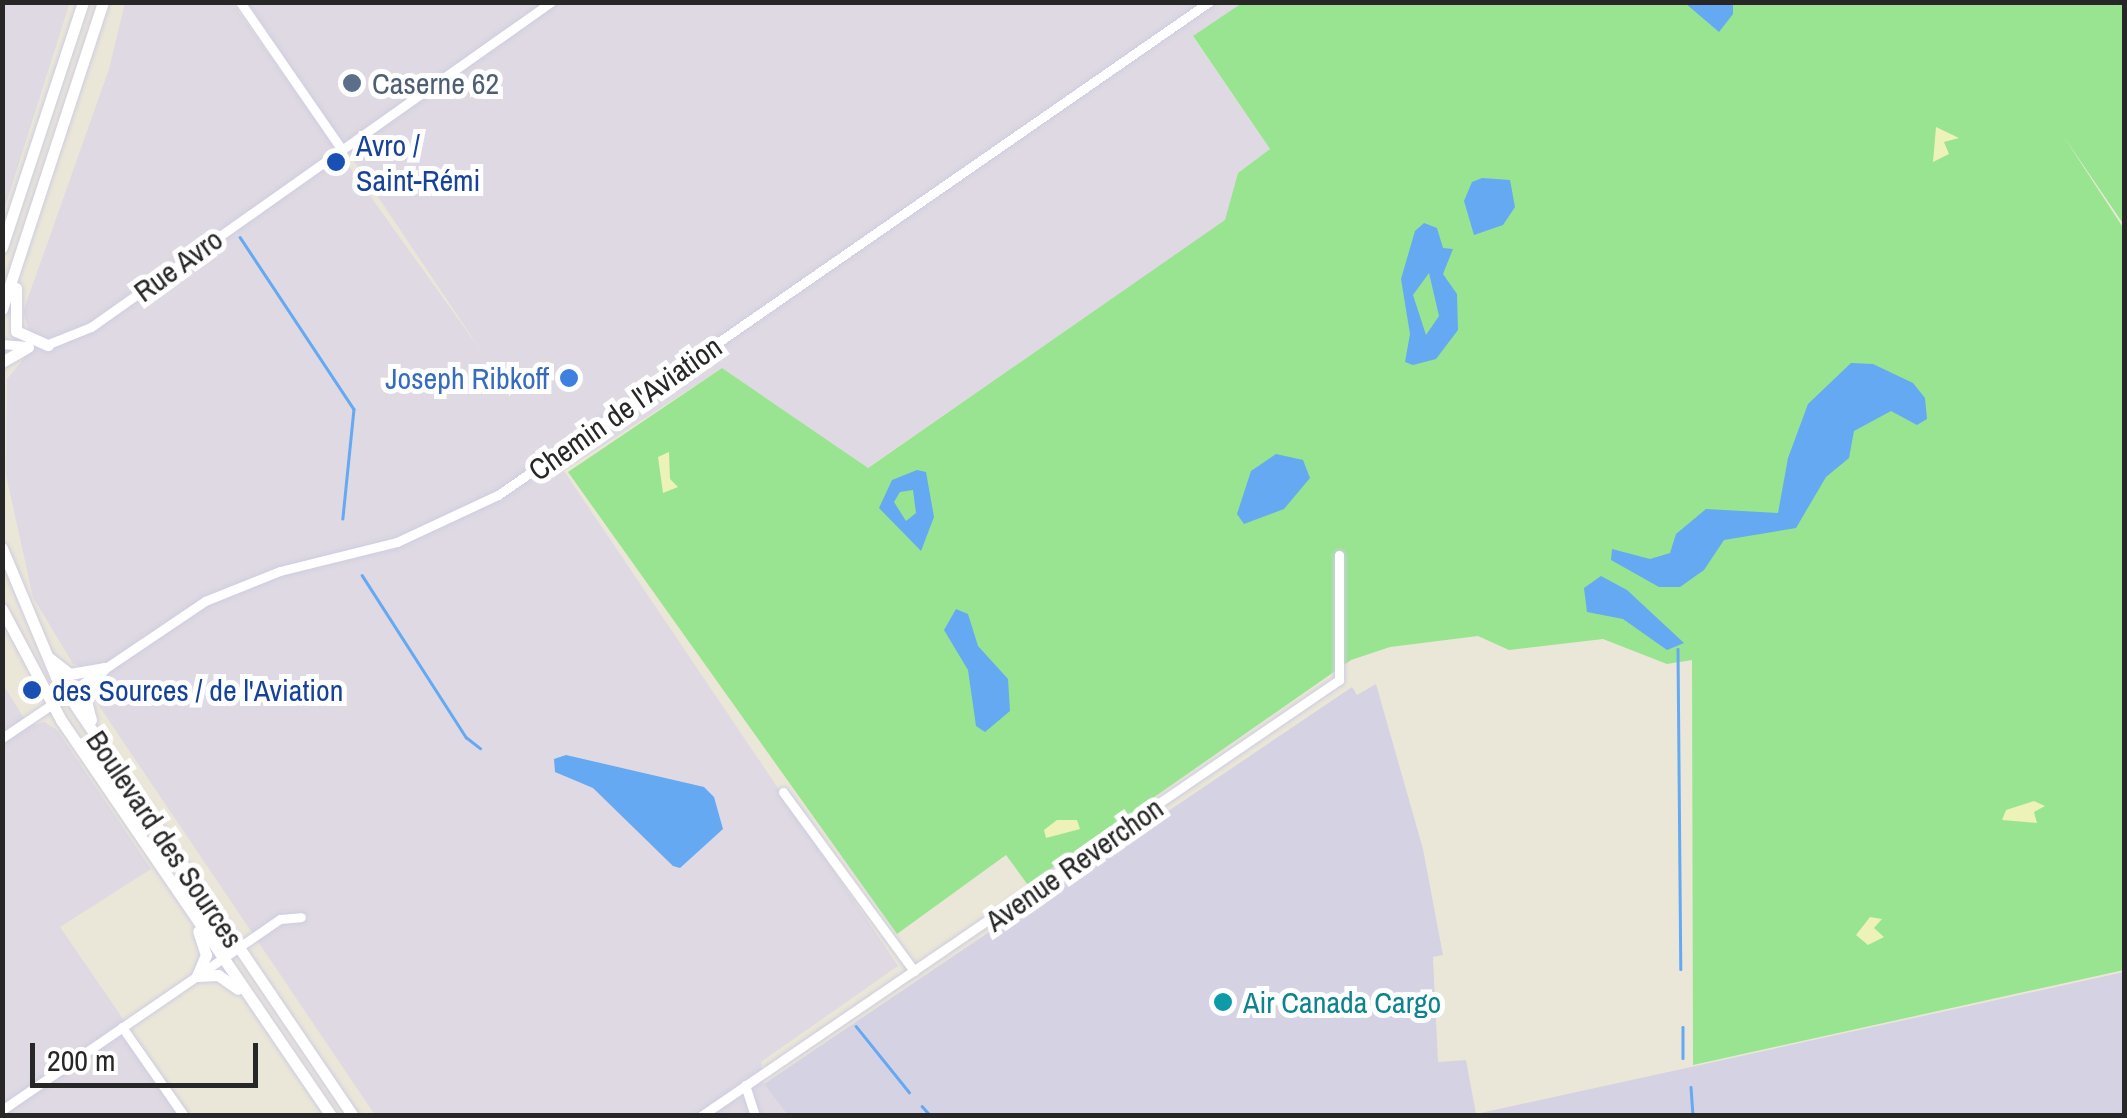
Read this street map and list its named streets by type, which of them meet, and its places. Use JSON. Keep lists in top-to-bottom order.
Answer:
{
  "streets": {
    "main road": ["Boulevard des Sources"],
    "street": ["Rue Avro", "Chemin de l'Aviation", "Avenue Reverchon"]
  },
  "crossings": [
    ["Chemin de l'Aviation", "Boulevard des Sources"]
  ],
  "places": [
    "Caserne 62",
    "Avro / Saint-Rémi",
    "Joseph Ribkoff",
    "des Sources / de l'Aviation",
    "Air Canada Cargo"
  ],
  "scale_bar": "200 m"
}
